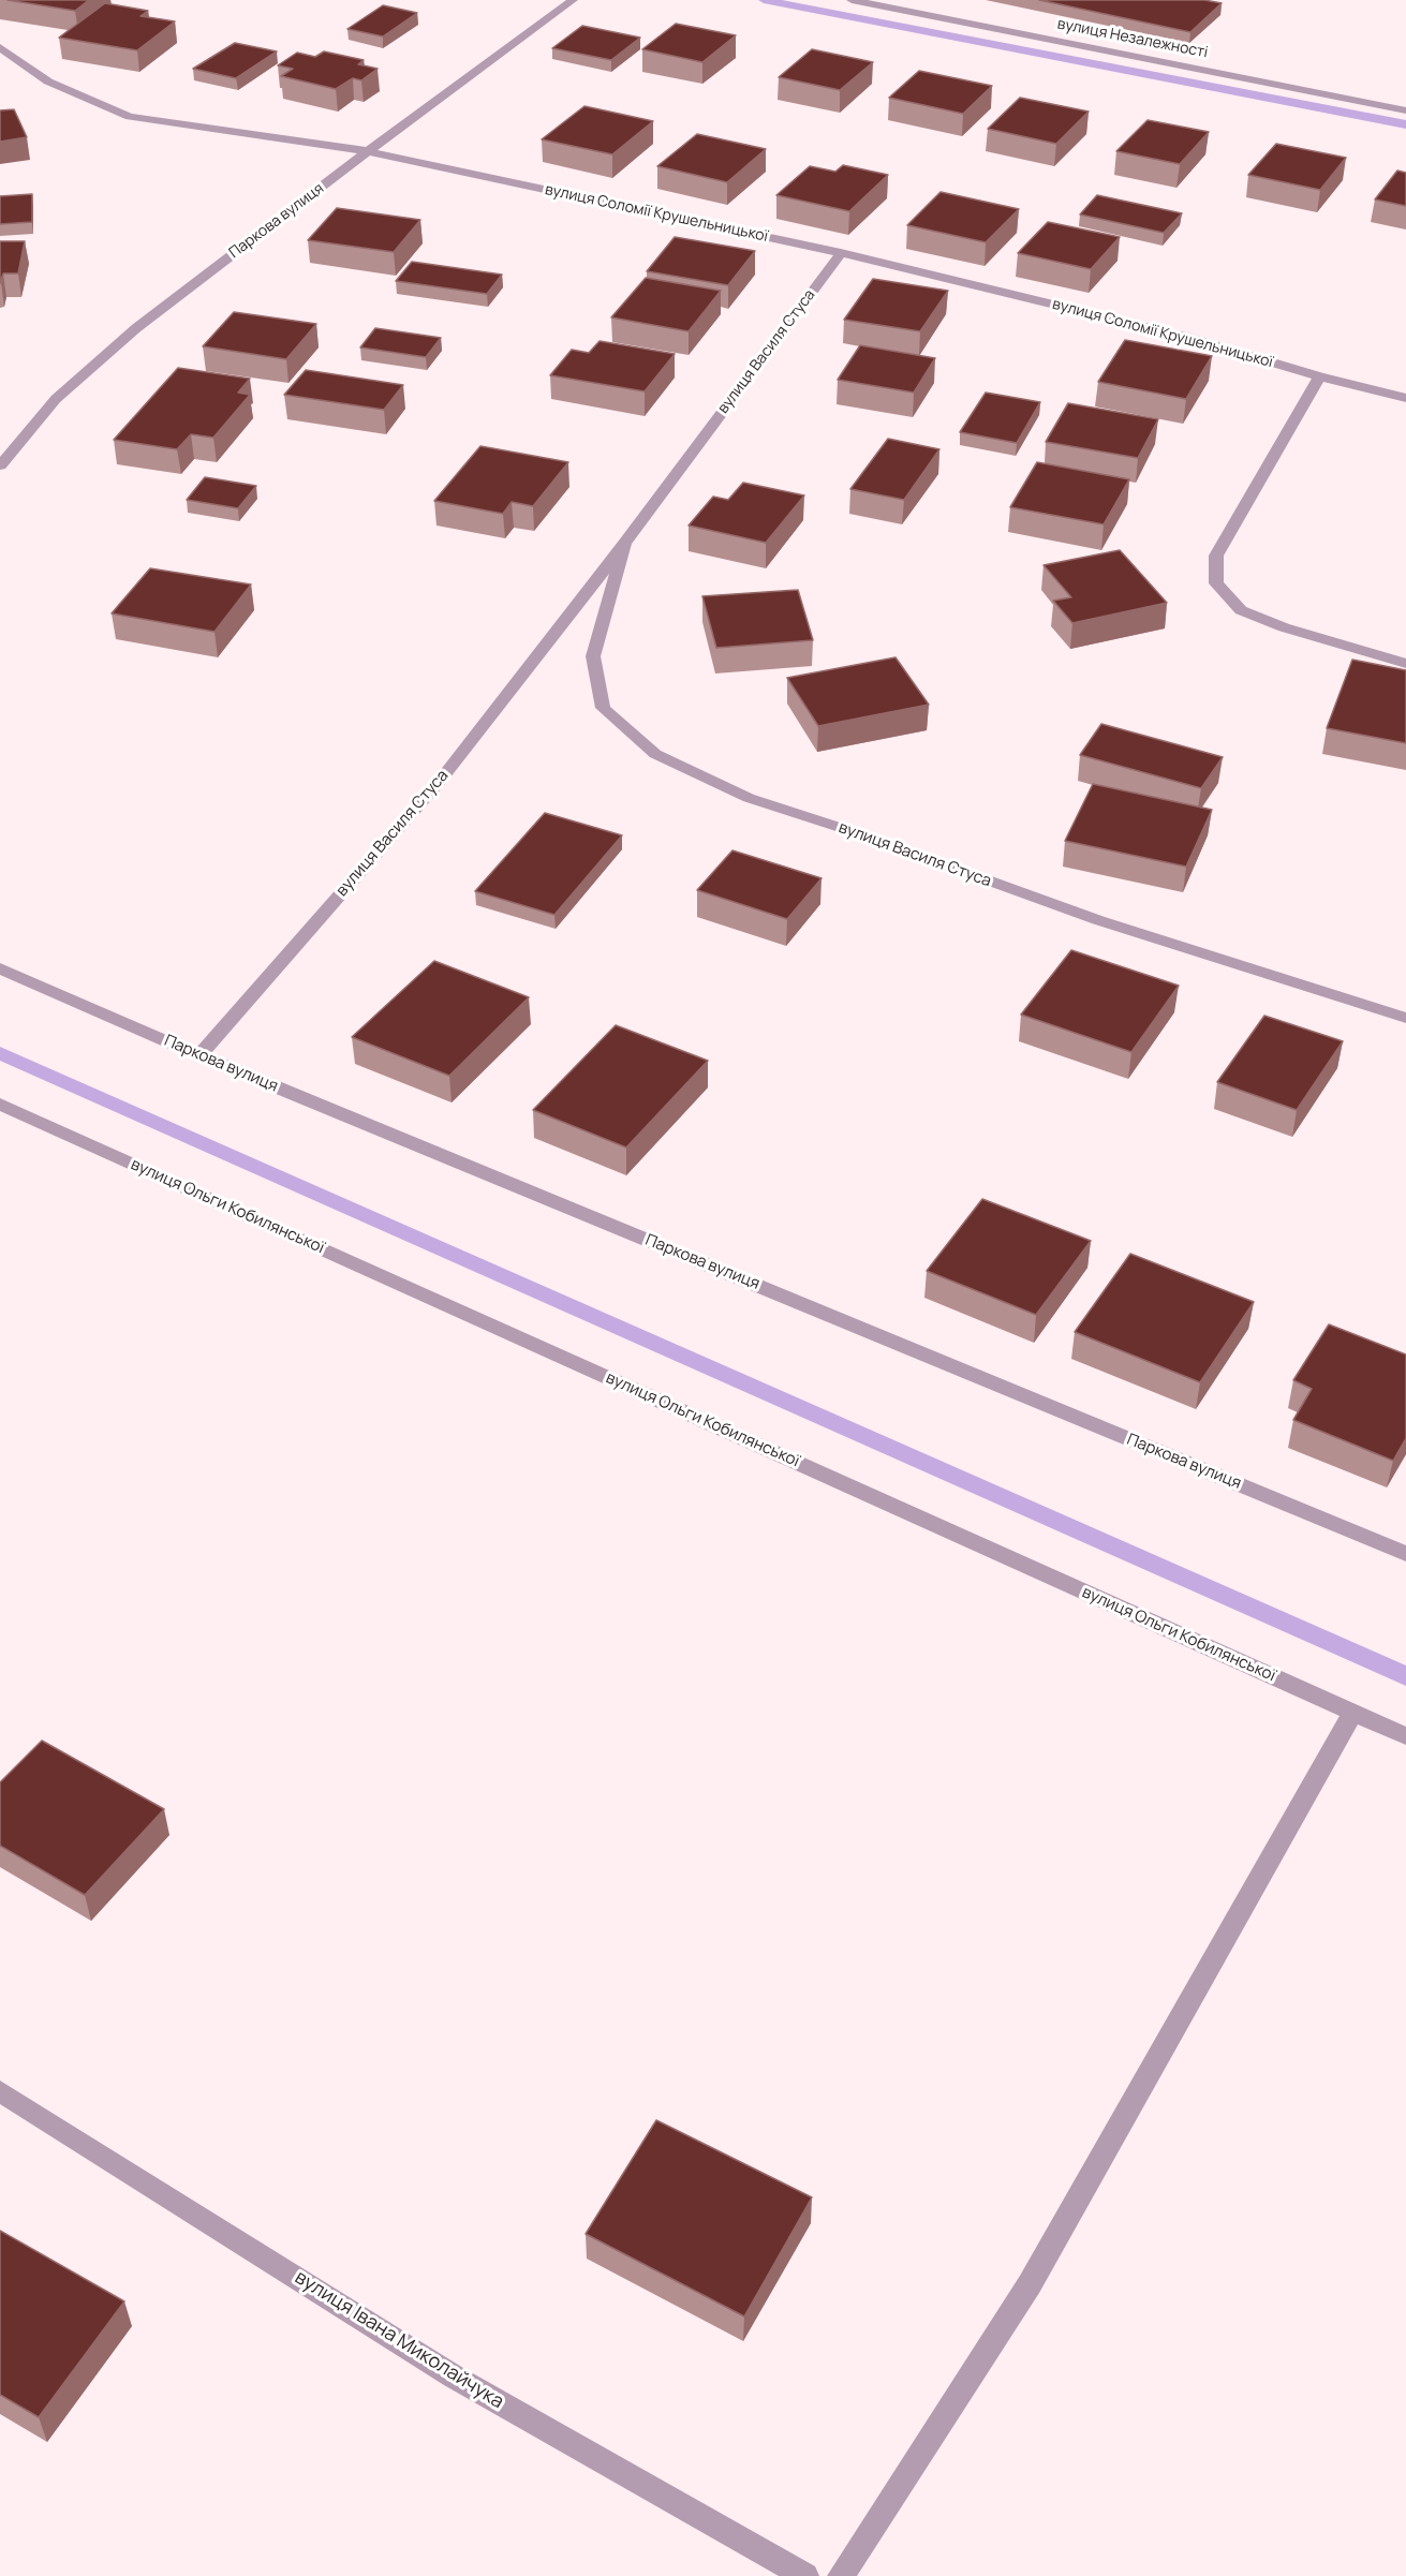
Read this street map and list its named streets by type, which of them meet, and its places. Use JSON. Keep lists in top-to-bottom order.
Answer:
{
  "streets": {
    "street": [
      "вулиця Незалежності",
      "вулиця Соломії Крушельницької",
      "Паркова вулиця",
      "вулиця Василя Стуса",
      "вулиця Ольги Кобилянської",
      "вулиця Івана Миколайчука"
    ]
  },
  "crossings": [
    ["вулиця Соломії Крушельницької", "Паркова вулиця"],
    ["вулиця Соломії Крушельницької", "вулиця Василя Стуса"],
    ["Паркова вулиця", "вулиця Василя Стуса"]
  ]
}
